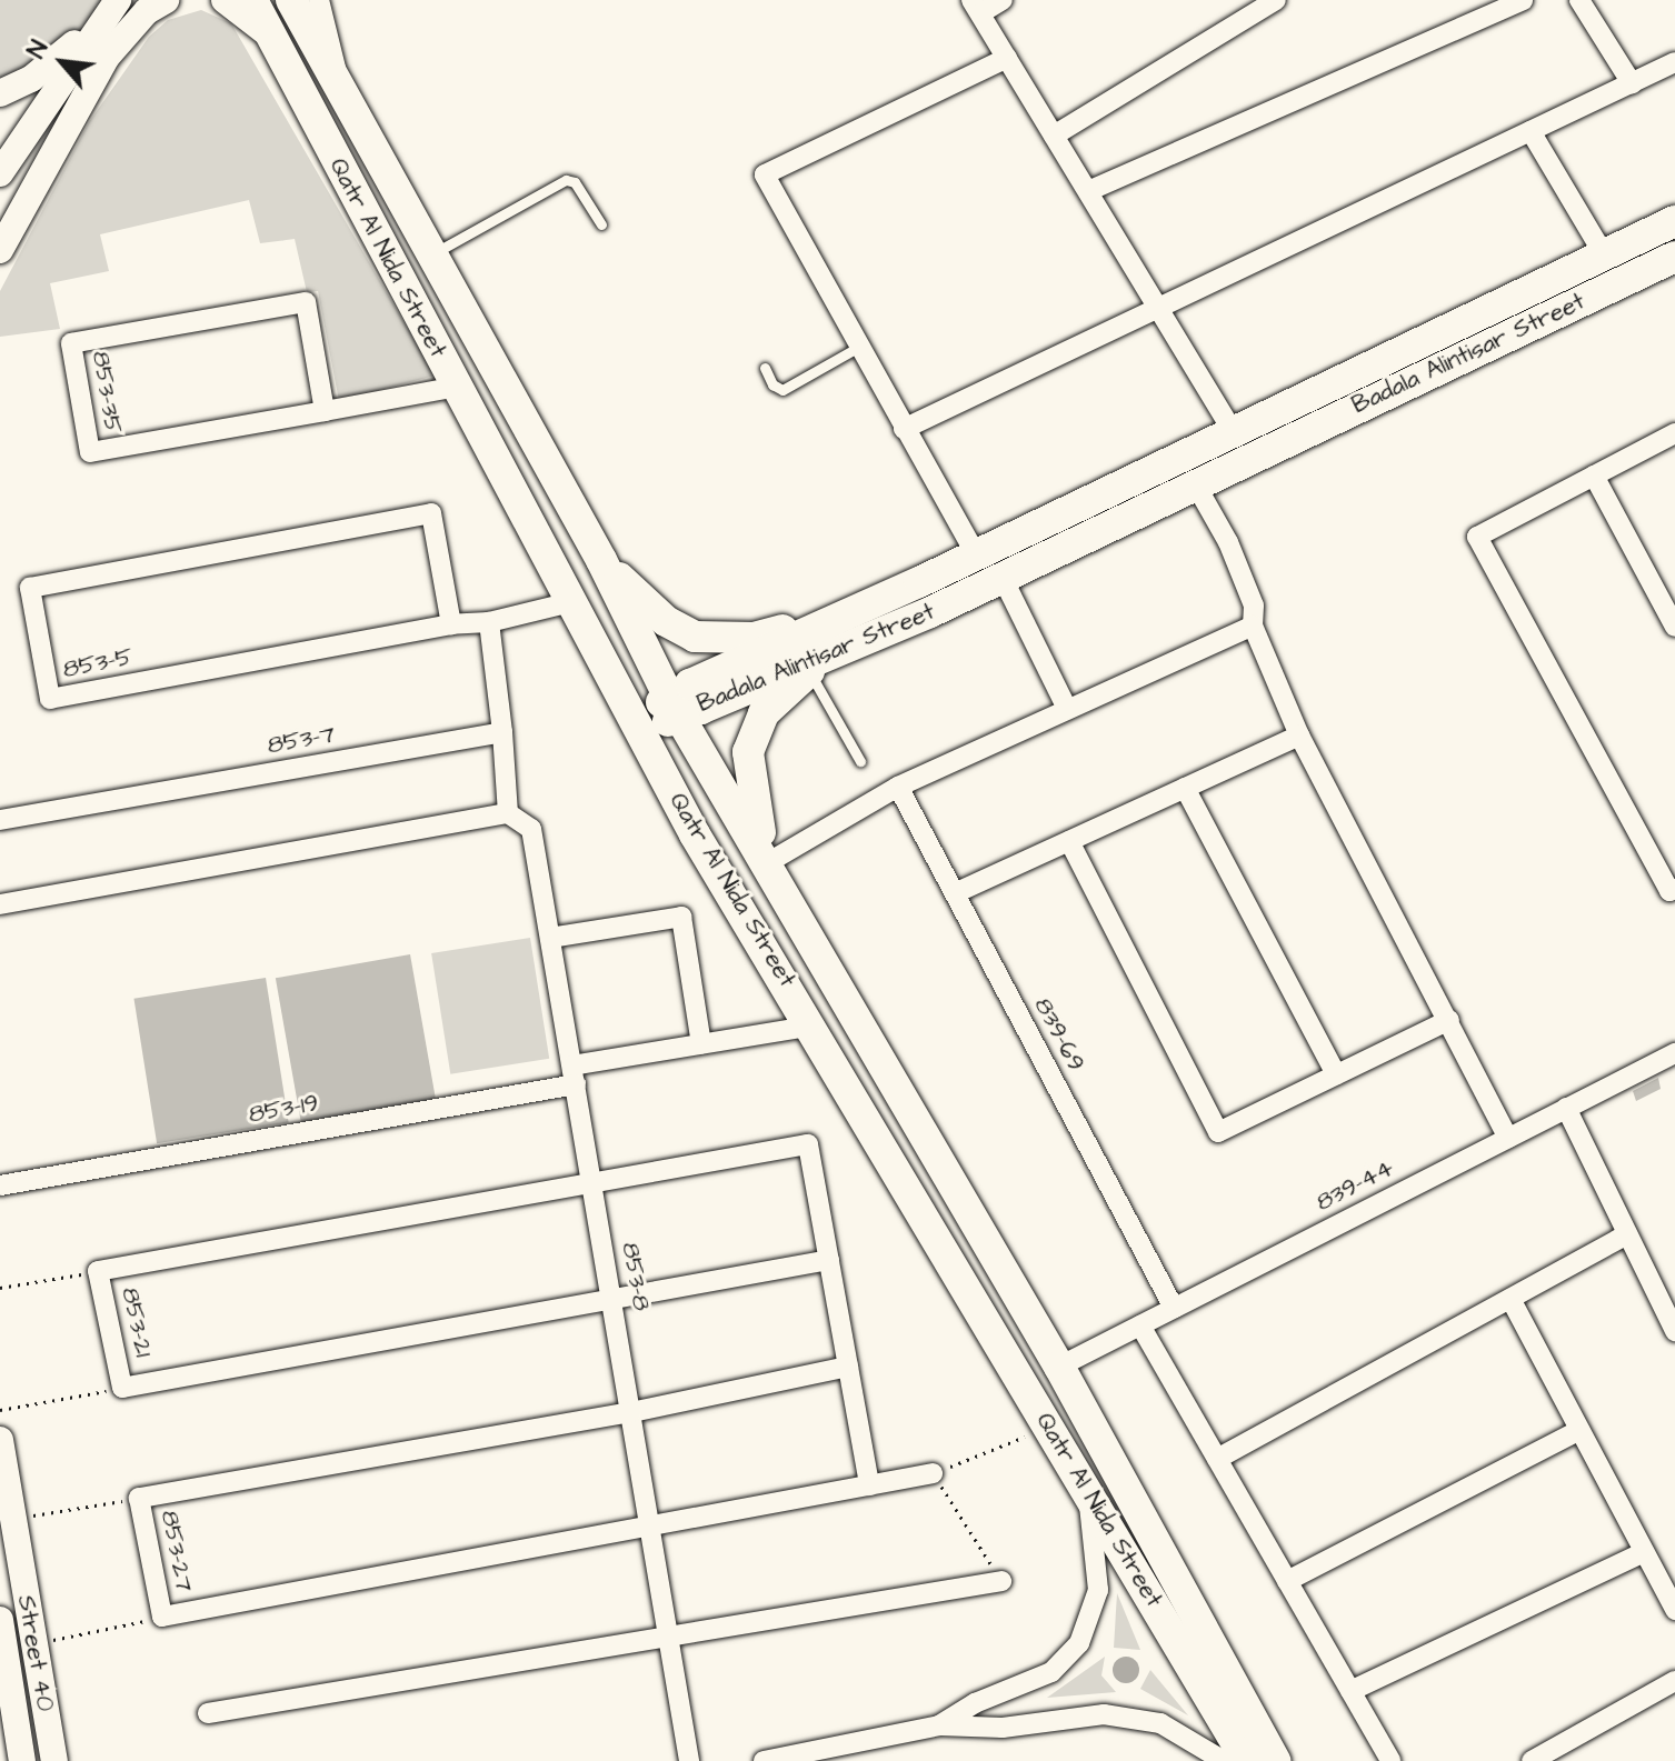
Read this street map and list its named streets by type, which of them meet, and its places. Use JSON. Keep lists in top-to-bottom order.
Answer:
{
  "streets": {
    "main road": ["Qatr Al Nida Street", "Badala Alintisar Street", "Street 40"],
    "street": [
      "853-35",
      "853-5",
      "853-7",
      "839-69",
      "853-19",
      "839-44",
      "853-8",
      "853-21",
      "853-27"
    ]
  },
  "crossings": [
    ["Qatr Al Nida Street", "Badala Alintisar Street"],
    ["Qatr Al Nida Street", "853-35"],
    ["Qatr Al Nida Street", "853-19"],
    ["Qatr Al Nida Street", "839-44"],
    ["839-69", "839-44"],
    ["853-19", "853-8"],
    ["853-8", "853-21"],
    ["853-8", "853-27"]
  ],
  "north": "top left"
}
